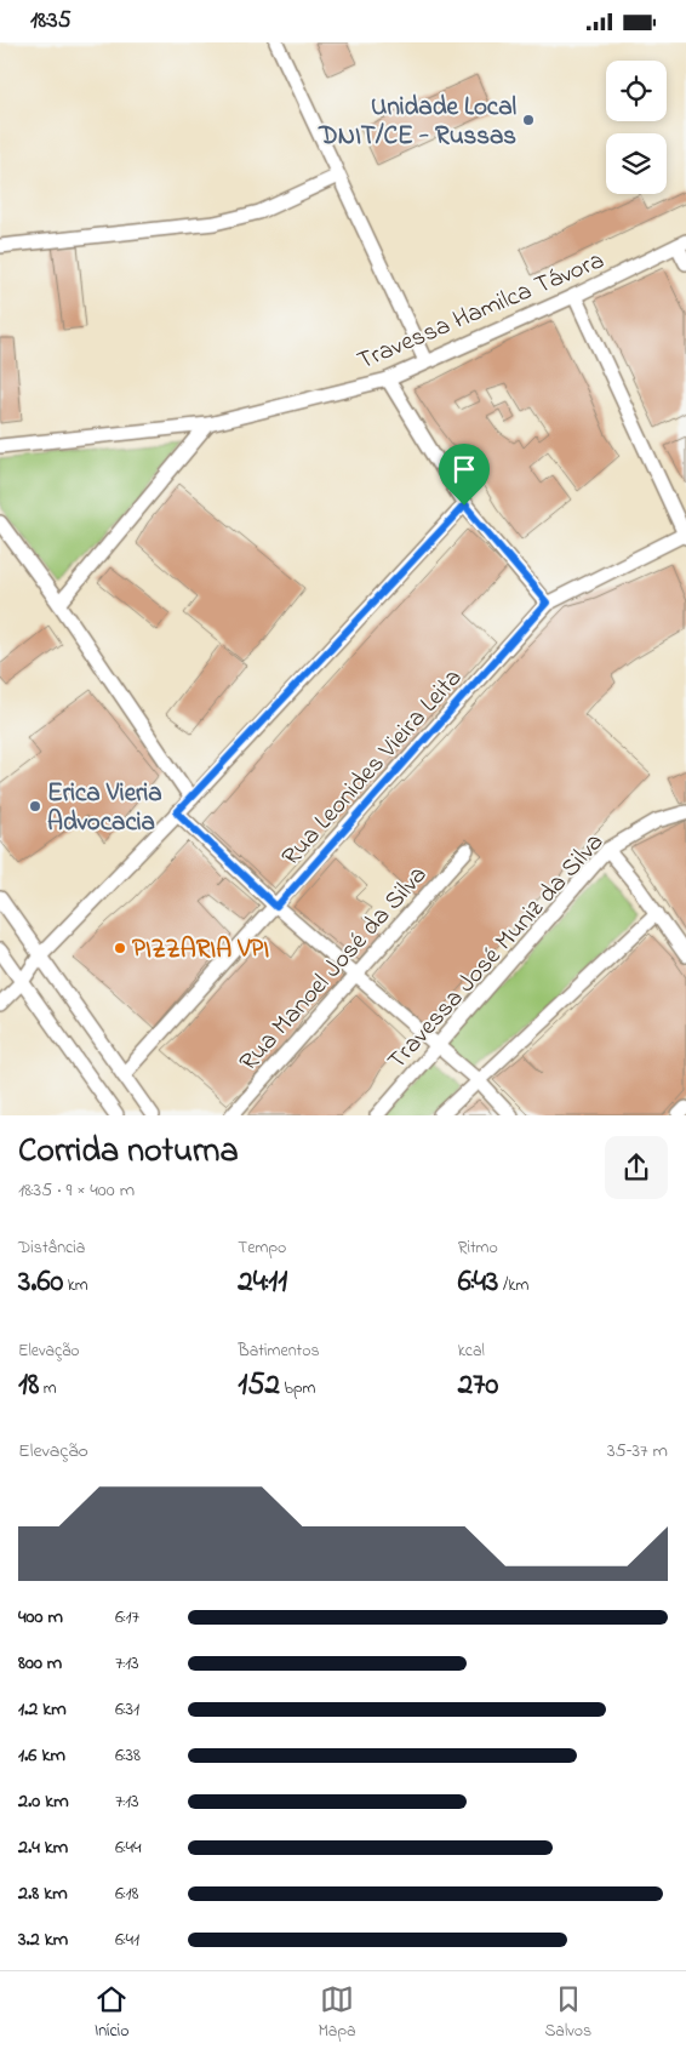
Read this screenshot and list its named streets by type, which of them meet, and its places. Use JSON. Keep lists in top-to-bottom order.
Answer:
{
  "streets": {
    "street": [
      "Travessa Hamilca Távora",
      "Rua Leonides Vieira Leita",
      "Travessa José Muniz da Silva",
      "Rua Manoel José da Silva"
    ]
  },
  "places": ["Unidade Local DNIT/CE - Russas", "Erica Vieria Advocacia", "PIZZARIA VPI"],
  "page": {
    "status": "18:35",
    "heading": ["Corrida noturna", "18:35 · 9 × 400 m"],
    "stats": [
      ["Distância", "3.60 km"],
      ["Tempo", "24:11"],
      ["Ritmo", "6:43 /km"],
      ["Elevação", "18 m"],
      ["Batimentos", "152 bpm"],
      ["kcal", "270"]
    ],
    "chart": ["Elevação", "35–37 m"],
    "list": [
      {
        "name": "400 m",
        "note": "6:17"
      },
      {
        "name": "800 m",
        "note": "7:13"
      },
      {
        "name": "1.2 km",
        "note": "6:31"
      },
      {
        "name": "1.6 km",
        "note": "6:38"
      },
      {
        "name": "2.0 km",
        "note": "7:13"
      },
      {
        "name": "2.4 km",
        "note": "6:44"
      },
      {
        "name": "2.8 km",
        "note": "6:18"
      },
      {
        "name": "3.2 km",
        "note": "6:41"
      }
    ],
    "tabs": ["Início", "Mapa", "Salvos"]
  }
}
